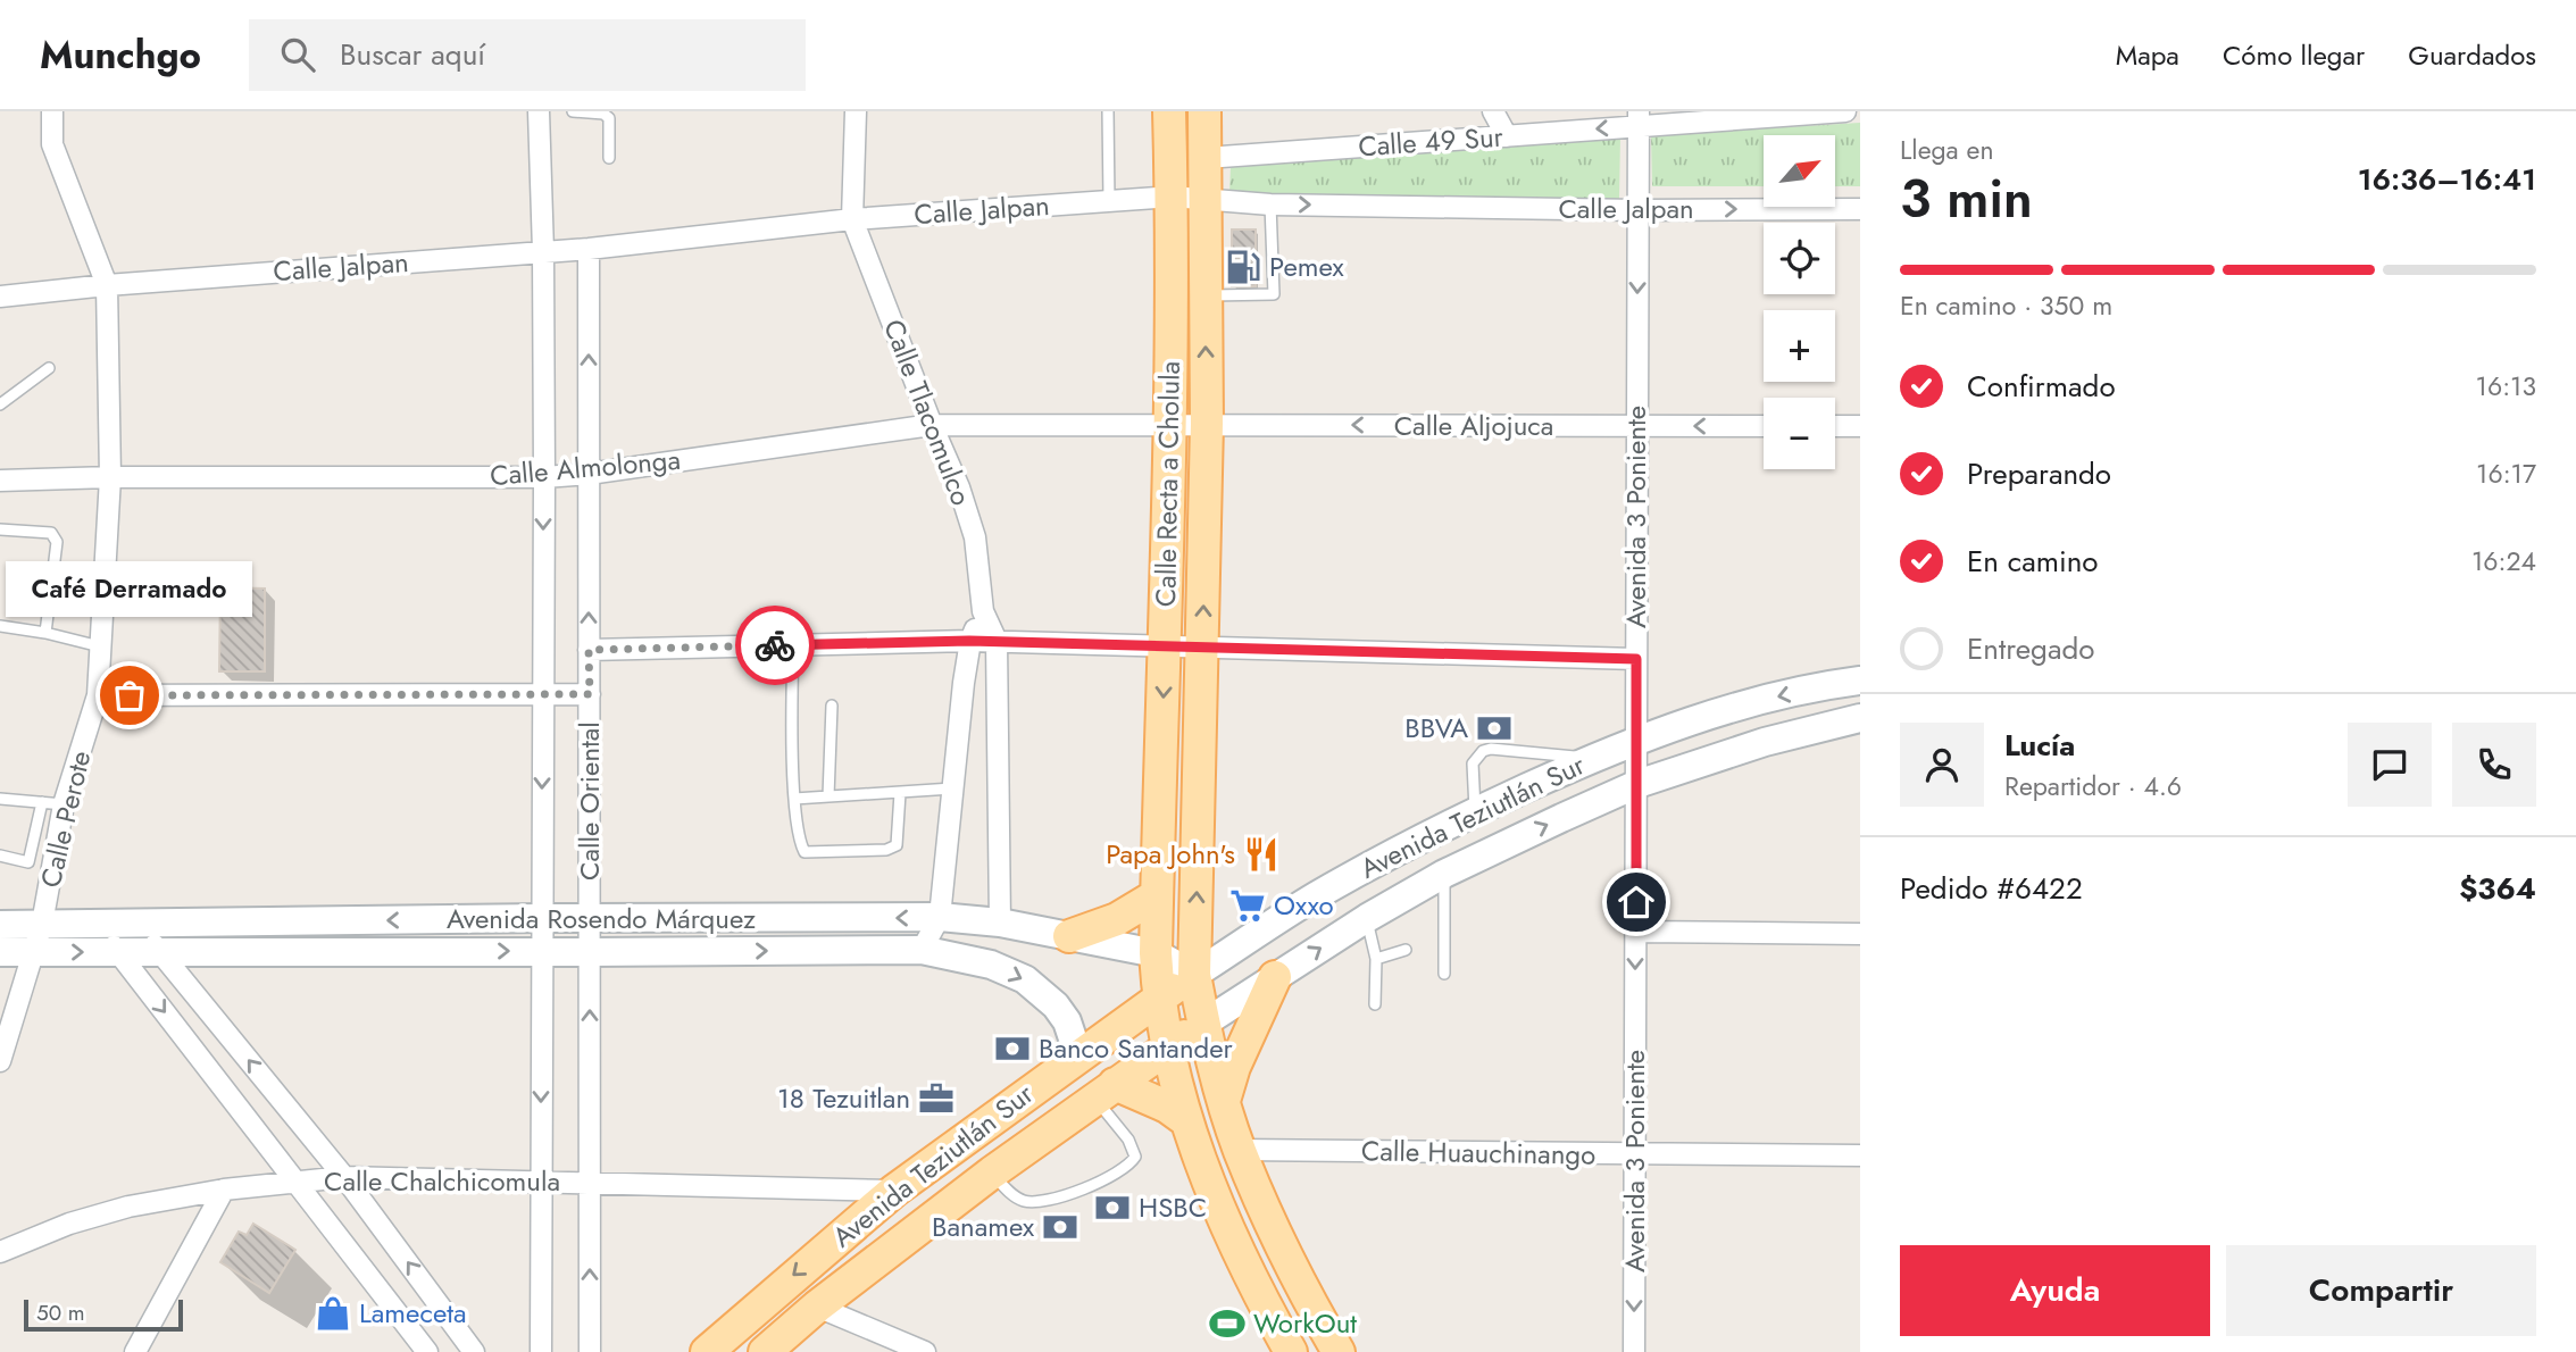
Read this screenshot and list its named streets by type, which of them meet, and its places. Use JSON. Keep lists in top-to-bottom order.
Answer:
{
  "streets": {
    "main road": ["Calle Recta a Cholula", "Avenida Teziutlán Sur", "Avenida Rosendo Márquez"],
    "street": [
      "Calle 49 Sur",
      "Calle Jalpan",
      "Calle Tlacomulco",
      "Calle Aljojuca",
      "Calle Almolonga",
      "Avenida 3 Poniente",
      "Calle Oriental",
      "Calle Perote",
      "Calle Huauchinango",
      "Calle Chalchicomula"
    ]
  },
  "crossings": [
    ["Calle 49 Sur", "Calle Recta a Cholula"],
    ["Calle 49 Sur", "Avenida 3 Poniente"],
    ["Calle Jalpan", "Calle Tlacomulco"],
    ["Calle Jalpan", "Calle Recta a Cholula"],
    ["Calle Jalpan", "Avenida 3 Poniente"],
    ["Calle Jalpan", "Calle Oriental"],
    ["Calle Jalpan", "Calle Perote"],
    ["Calle Tlacomulco", "Calle Almolonga"],
    ["Calle Tlacomulco", "Avenida Rosendo Márquez"],
    ["Calle Aljojuca", "Calle Almolonga"],
    ["Calle Aljojuca", "Calle Recta a Cholula"],
    ["Calle Aljojuca", "Avenida 3 Poniente"],
    ["Calle Almolonga", "Calle Recta a Cholula"],
    ["Calle Almolonga", "Calle Oriental"],
    ["Calle Almolonga", "Calle Perote"],
    ["Calle Recta a Cholula", "Avenida Teziutlán Sur"],
    ["Calle Recta a Cholula", "Avenida Rosendo Márquez"],
    ["Calle Recta a Cholula", "Calle Huauchinango"],
    ["Avenida 3 Poniente", "Avenida Teziutlán Sur"],
    ["Avenida 3 Poniente", "Calle Huauchinango"],
    ["Calle Oriental", "Avenida Rosendo Márquez"],
    ["Calle Oriental", "Calle Chalchicomula"],
    ["Avenida Teziutlán Sur", "Avenida Rosendo Márquez"],
    ["Avenida Teziutlán Sur", "Calle Chalchicomula"],
    ["Calle Perote", "Avenida Rosendo Márquez"]
  ],
  "one_way": ["Calle Aljojuca", "Avenida 3 Poniente"],
  "places": {
    "fuel station": ["Pemex"],
    "other": ["Café Derramado"],
    "bank": [
      "BBVA",
      "Banco Santander",
      "HSBC",
      "Banamex"
    ],
    "restaurant": ["Papa John's"],
    "supermarket": ["Oxxo"],
    "office": ["18 Tezuitlan"],
    "shop": ["Lameceta"],
    "sports": ["WorkOut"]
  },
  "scale_bar": "50 m",
  "north": "top right",
  "page": {
    "header": "Munchgo",
    "search": "Buscar aquí",
    "nav": ["Mapa", "Cómo llegar", "Guardados"],
    "heading": ["3 min", "Llega en", "16:36–16:41"],
    "panel": [
      "Lucía",
      "Repartidor · 4.6",
      "Pedido #6422",
      "$364"
    ],
    "map_buttons": ["+", "−"],
    "bar": "En camino · 350 m",
    "list": [
      ["Confirmado", "16:13"],
      ["Preparando", "16:17"],
      ["En camino", "16:24"],
      "Entregado"
    ],
    "bubble": "Café Derramado",
    "buttons": ["Ayuda", "Compartir"],
    "scale": "50 m"
  }
}
